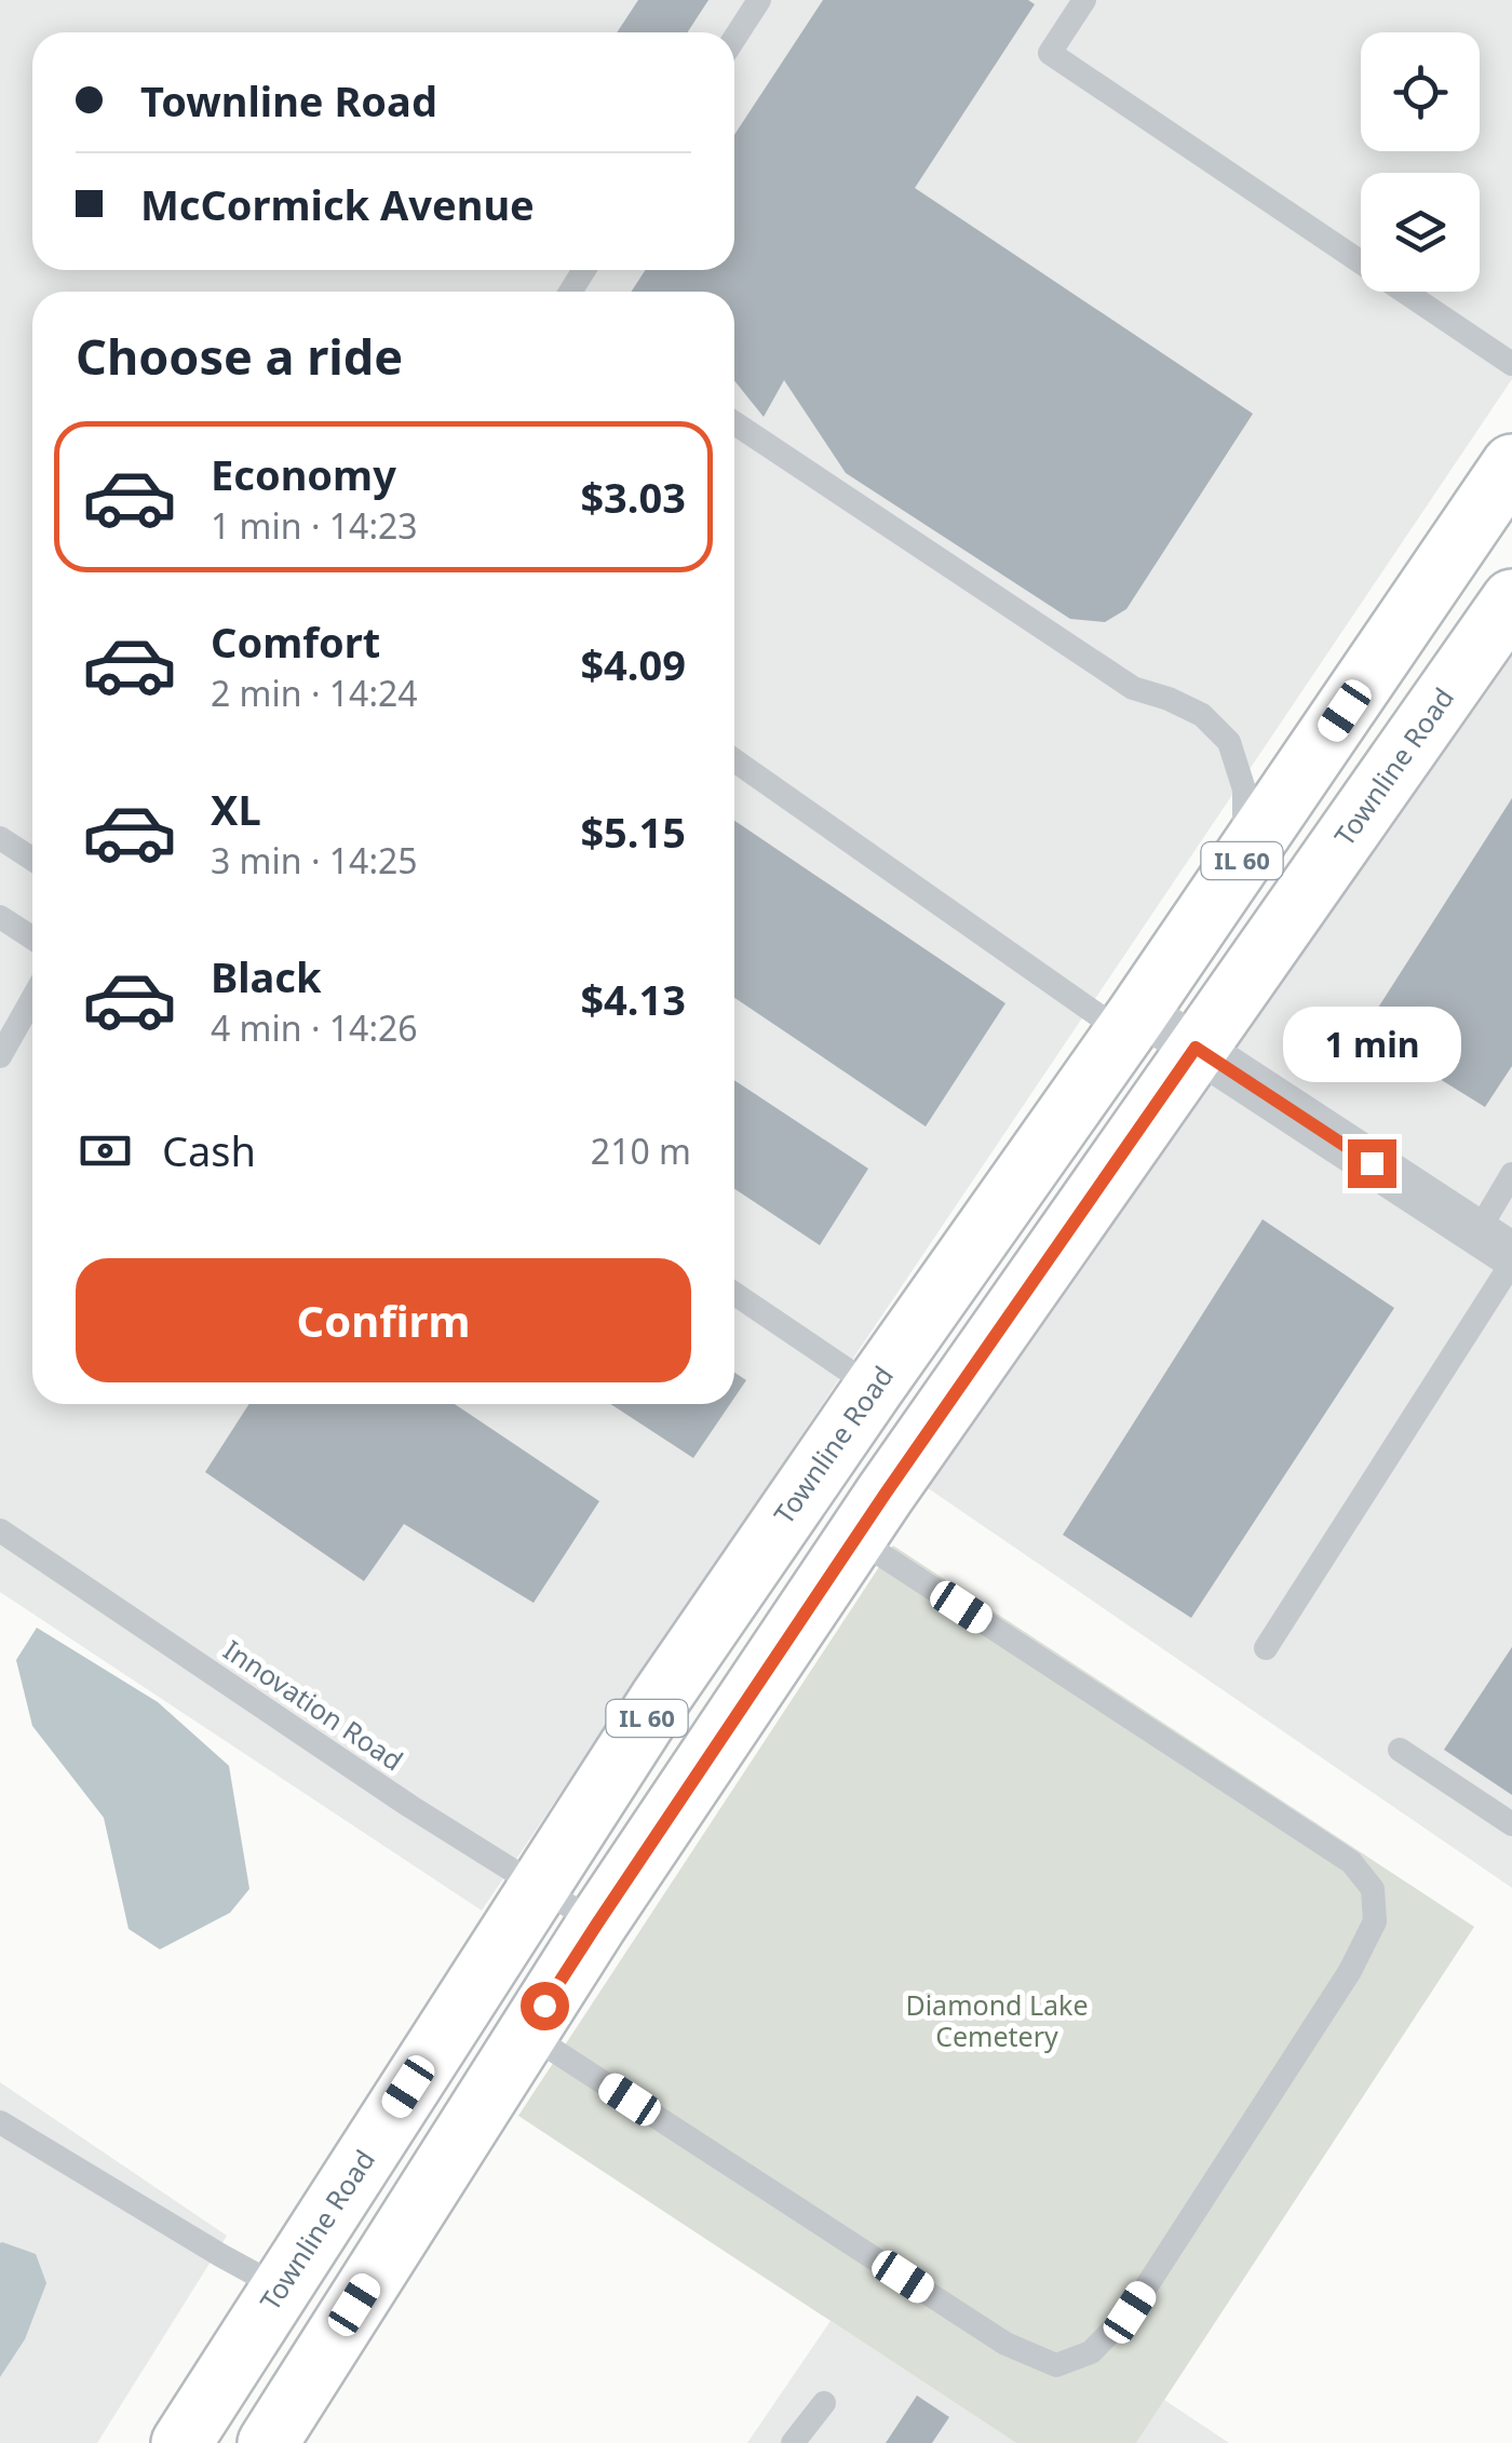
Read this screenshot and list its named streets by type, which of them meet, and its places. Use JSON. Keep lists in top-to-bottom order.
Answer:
{
  "streets": {
    "main road": ["Townline Road", "IL 60"],
    "lane": ["Innovation Road"]
  },
  "crossings": [
    ["Townline Road", "Innovation Road"]
  ],
  "parks": ["Diamond Lake Cemetery"],
  "page": {
    "banner": ["Townline Road", "McCormick Avenue"],
    "heading": "Choose a ride",
    "list": [
      {
        "name": "Economy",
        "note": "1 min · 14:23",
        "value": "$3.03"
      },
      {
        "name": "Comfort",
        "note": "2 min · 14:24",
        "value": "$4.09"
      },
      {
        "name": "XL",
        "note": "3 min · 14:25",
        "value": "$5.15"
      },
      {
        "name": "Black",
        "note": "4 min · 14:26",
        "value": "$4.13"
      }
    ],
    "bubble": "1 min",
    "pay": ["Cash", "210 m"],
    "buttons": "Confirm"
  }
}
